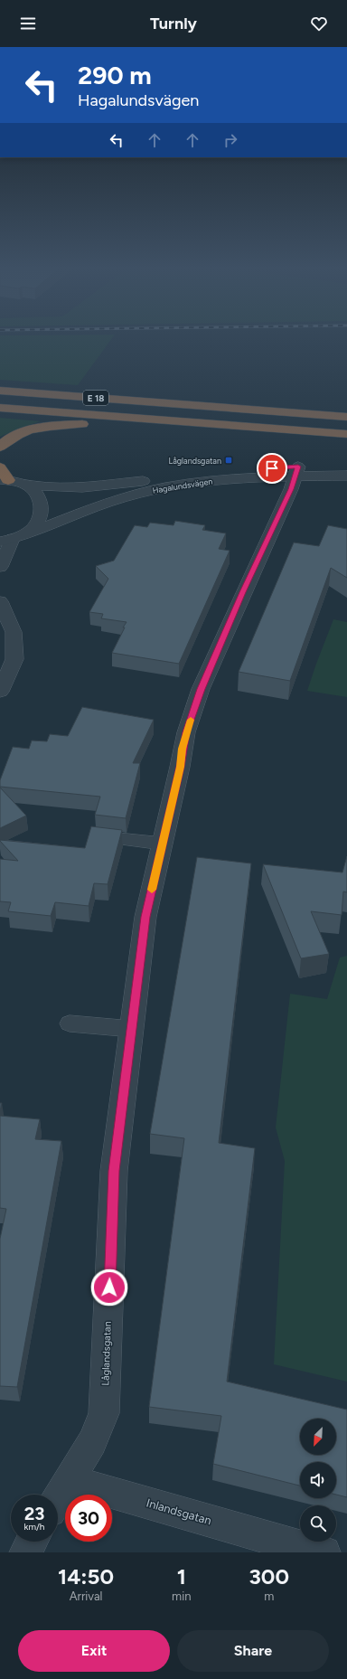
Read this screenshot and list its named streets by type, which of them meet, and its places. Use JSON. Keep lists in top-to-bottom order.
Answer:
{
  "streets": {
    "highway": ["E 18"],
    "street": ["Hagalundsvägen", "Låglandsgatan", "Inlandsgatan"]
  },
  "crossings": [
    ["Hagalundsvägen", "Låglandsgatan"],
    ["Låglandsgatan", "Inlandsgatan"]
  ],
  "places": {
    "transit": ["Låglandsgatan"]
  },
  "north": "bottom left",
  "page": {
    "header": "Turnly",
    "turn": ["290 m", "Hagalundsvägen"],
    "speed": "23 km/h",
    "limit": "30",
    "eta": [
      "14:50",
      "Arrival",
      "1",
      "min",
      "300",
      "m"
    ],
    "buttons": ["Exit", "Share"]
  }
}
